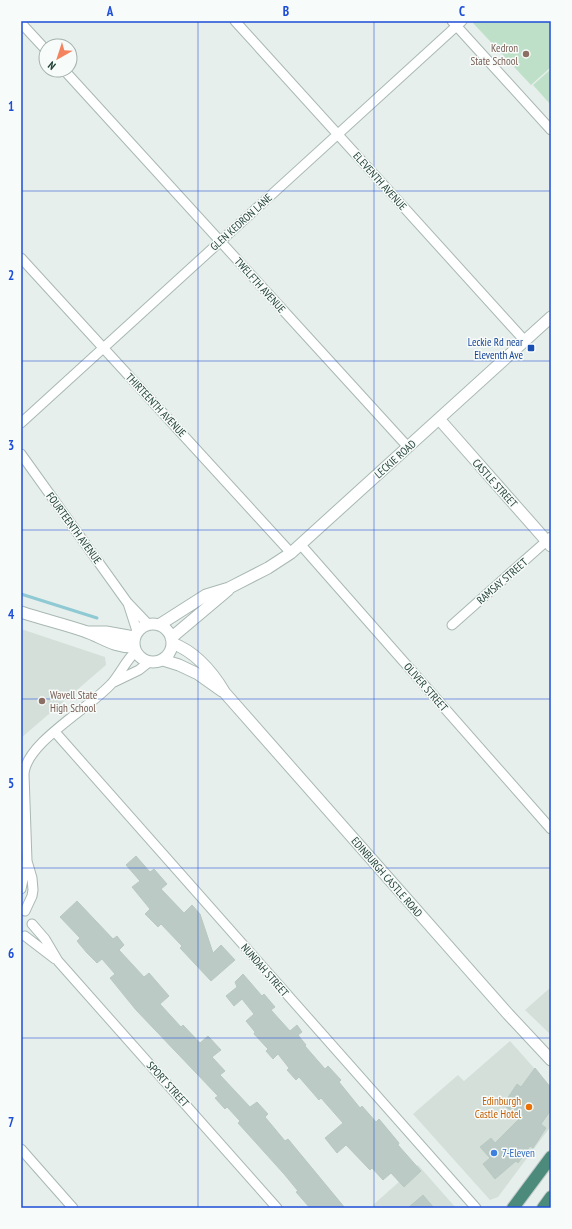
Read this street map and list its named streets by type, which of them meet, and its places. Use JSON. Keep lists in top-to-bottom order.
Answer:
{
  "streets": {
    "street": [
      "ELEVENTH AVENUE",
      "GLEN KEDRON LANE",
      "TWELFTH AVENUE",
      "THIRTEENTH AVENUE",
      "LECKIE ROAD",
      "CASTLE STREET",
      "FOURTEENTH AVENUE",
      "RAMSAY STREET",
      "OLIVER STREET",
      "EDINBURGH CASTLE ROAD",
      "NUNDAH STREET",
      "SPORT STREET"
    ]
  },
  "crossings": [
    ["ELEVENTH AVENUE", "GLEN KEDRON LANE"],
    ["ELEVENTH AVENUE", "LECKIE ROAD"],
    ["GLEN KEDRON LANE", "TWELFTH AVENUE"],
    ["GLEN KEDRON LANE", "THIRTEENTH AVENUE"],
    ["TWELFTH AVENUE", "LECKIE ROAD"],
    ["THIRTEENTH AVENUE", "LECKIE ROAD"],
    ["LECKIE ROAD", "CASTLE STREET"],
    ["LECKIE ROAD", "FOURTEENTH AVENUE"],
    ["LECKIE ROAD", "OLIVER STREET"],
    ["LECKIE ROAD", "EDINBURGH CASTLE ROAD"],
    ["CASTLE STREET", "RAMSAY STREET"],
    ["FOURTEENTH AVENUE", "EDINBURGH CASTLE ROAD"]
  ],
  "places": {
    "other": [
      "Kedron State School",
      "Wavell State High School",
      "Edinburgh Castle Hotel",
      "7-Eleven"
    ],
    "transit": ["Leckie Rd near Eleventh Ave"]
  },
  "north": "bottom left",
  "grid": {
    "columns": ["A", "B", "C"],
    "rows": [
      "1",
      "2",
      "3",
      "4",
      "5",
      "6",
      "7"
    ]
  }
}
